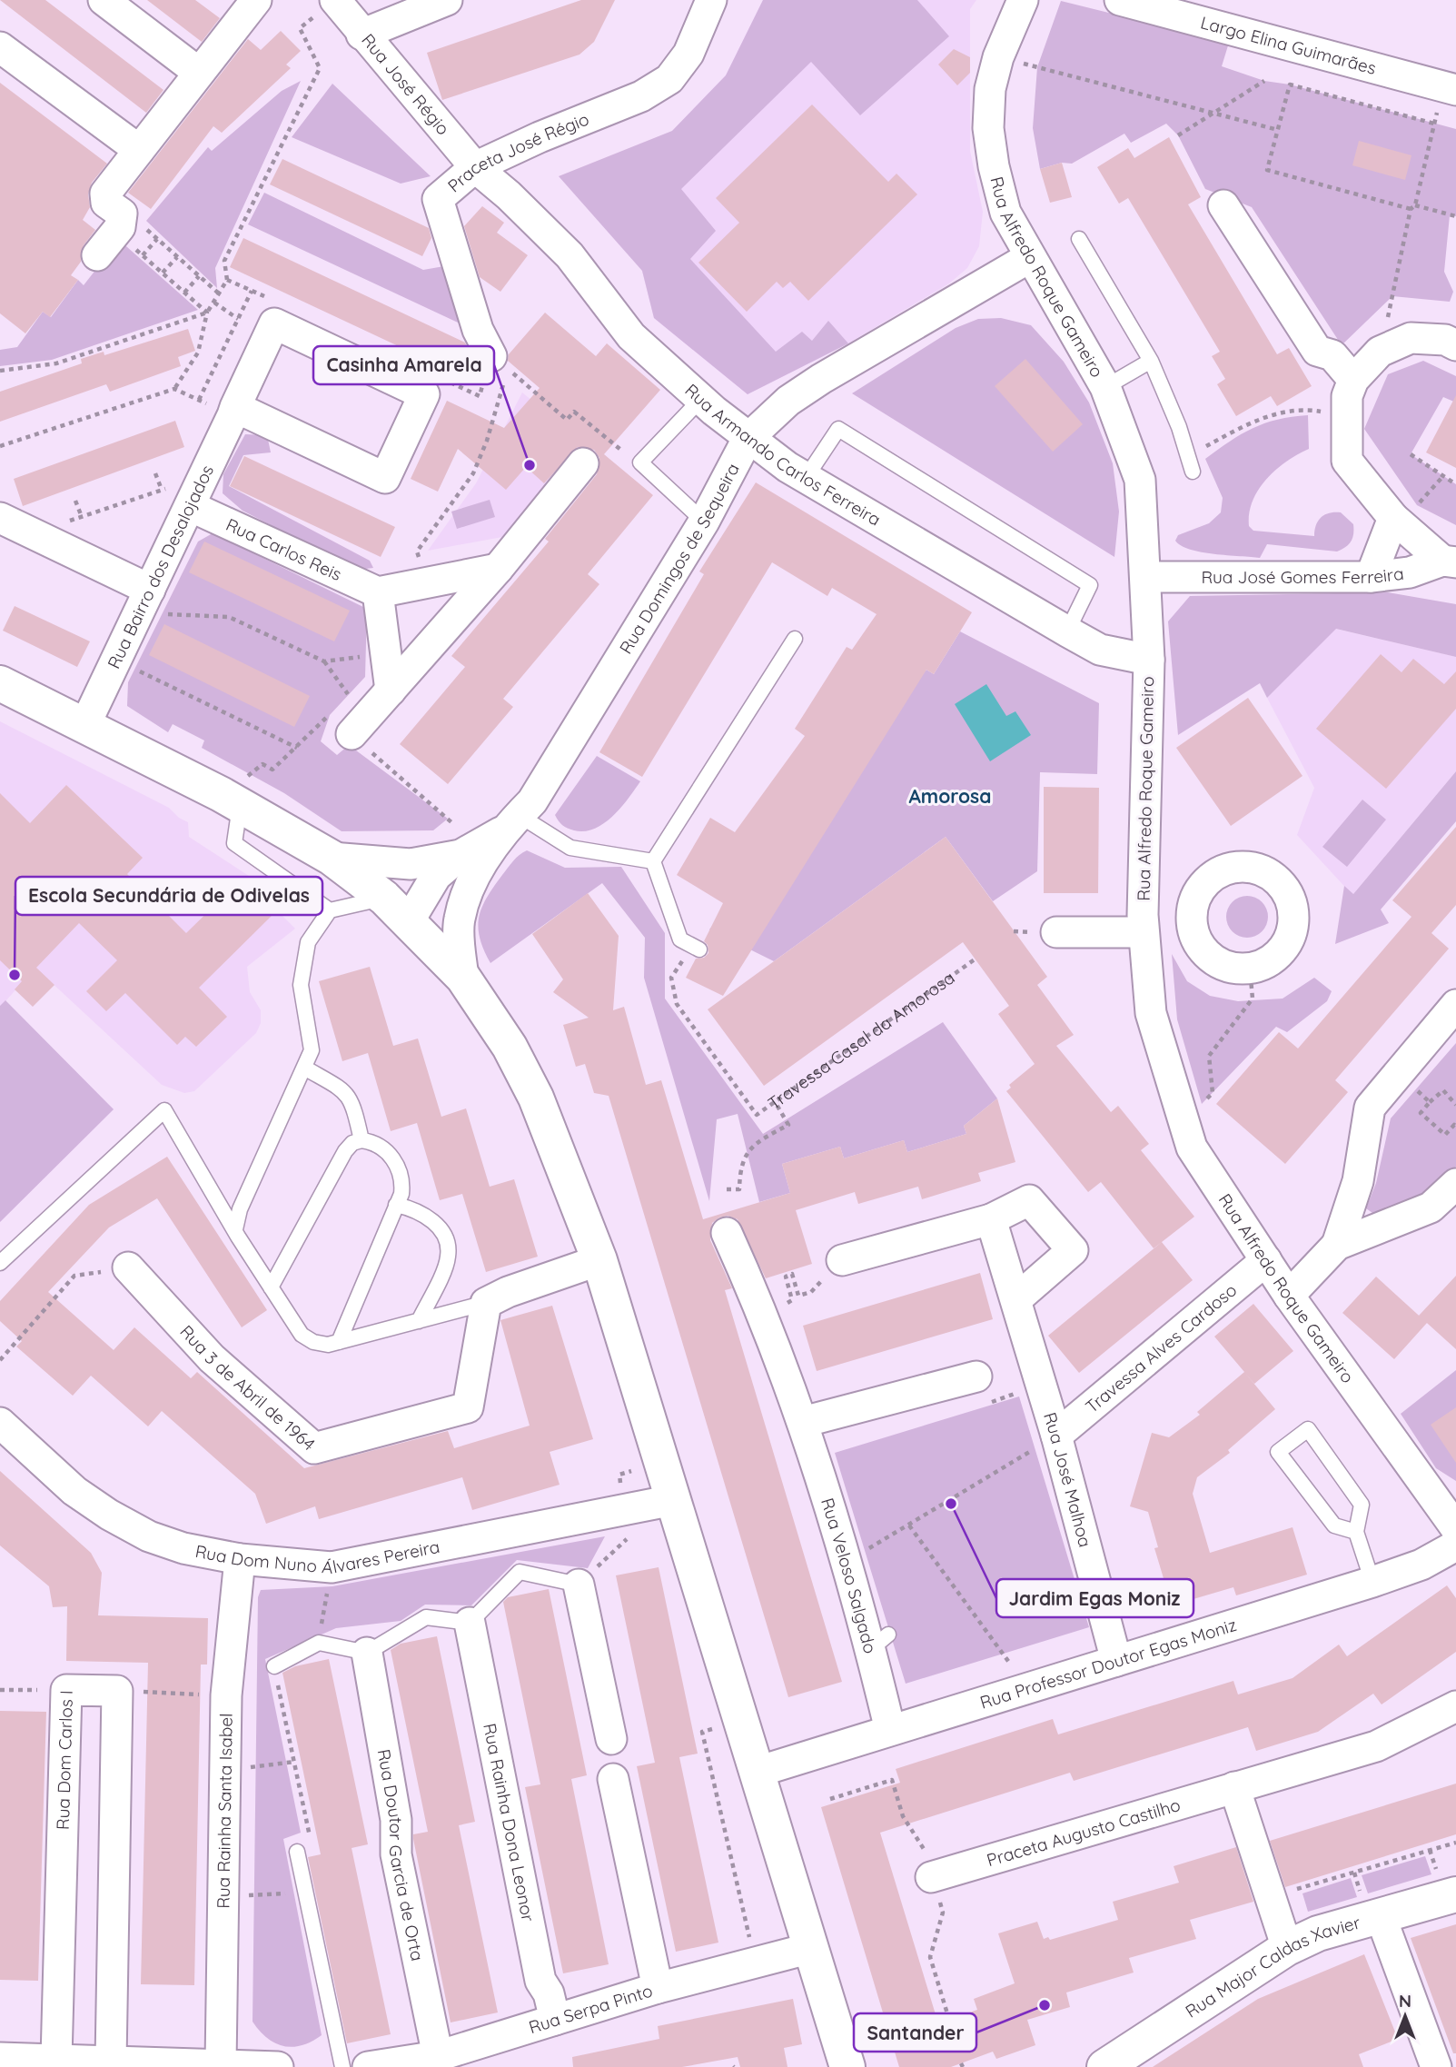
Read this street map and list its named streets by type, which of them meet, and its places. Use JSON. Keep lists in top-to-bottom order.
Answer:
{
  "streets": {
    "main road": ["Rua Major Caldas Xavier"],
    "street": [
      "Largo Elina Guimarães",
      "Rua José Régio",
      "Praceta José Régio",
      "Rua Alfredo Roque Gameiro",
      "Rua Armando Carlos Ferreira",
      "Rua Carlos Reis",
      "Rua Domingos de Sequeira",
      "Rua Bairro dos Desalojados",
      "Rua José Gomes Ferreira",
      "Travessa Alves Cardoso",
      "Rua 3 de Abril de 1964",
      "Rua José Malhoa",
      "Rua Dom Nuno Álvares Pereira",
      "Rua Veloso Salgado",
      "Rua Professor Doutor Egas Moniz",
      "Rua Dom Carlos I",
      "Rua Rainha Santa Isabel",
      "Rua Rainha Dona Leonor",
      "Praceta Augusto Castilho",
      "Rua Doutor Garcia de Orta",
      "Rua Serpa Pinto"
    ],
    "path": ["Travessa Casal da Amorosa"]
  },
  "crossings": [
    ["Rua José Régio", "Praceta José Régio"],
    ["Rua José Régio", "Rua Armando Carlos Ferreira"],
    ["Praceta José Régio", "Rua Armando Carlos Ferreira"],
    ["Rua Alfredo Roque Gameiro", "Rua Armando Carlos Ferreira"],
    ["Rua Alfredo Roque Gameiro", "Rua Domingos de Sequeira"],
    ["Rua Alfredo Roque Gameiro", "Rua José Gomes Ferreira"],
    ["Rua Alfredo Roque Gameiro", "Travessa Alves Cardoso"],
    ["Rua Armando Carlos Ferreira", "Rua Domingos de Sequeira"],
    ["Rua Carlos Reis", "Rua Bairro dos Desalojados"],
    ["Travessa Alves Cardoso", "Rua José Malhoa"],
    ["Rua José Malhoa", "Rua Professor Doutor Egas Moniz"],
    ["Rua Dom Nuno Álvares Pereira", "Rua Rainha Santa Isabel"],
    ["Rua Veloso Salgado", "Rua Professor Doutor Egas Moniz"],
    ["Rua Rainha Dona Leonor", "Rua Serpa Pinto"],
    ["Rua Doutor Garcia de Orta", "Rua Serpa Pinto"]
  ],
  "districts": ["Amorosa"],
  "places": [
    "Casinha Amarela",
    "Escola Secundária de Odivelas",
    "Jardim Egas Moniz",
    "Santander"
  ],
  "north": "top"
}
